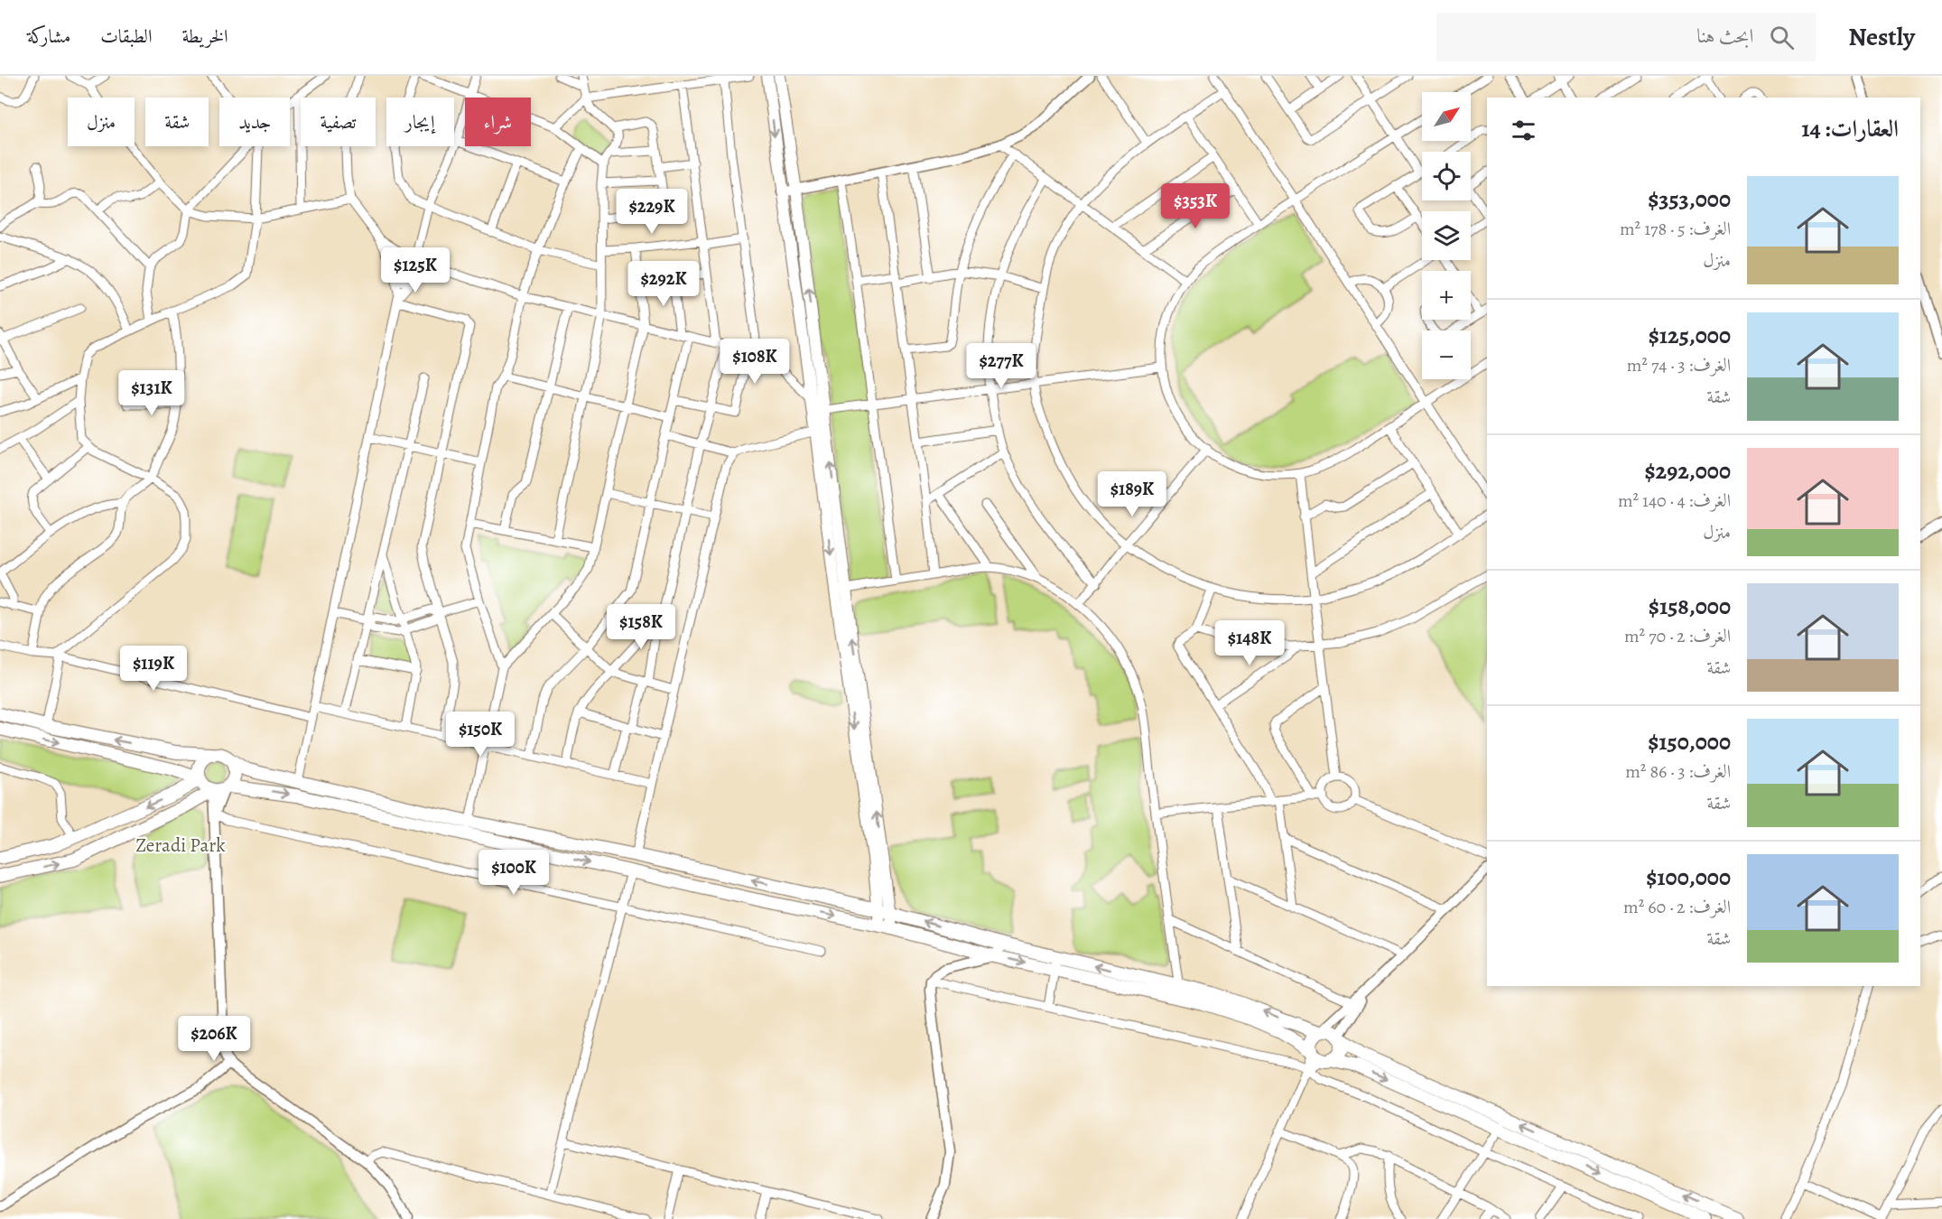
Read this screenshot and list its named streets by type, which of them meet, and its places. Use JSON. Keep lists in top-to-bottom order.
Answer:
{
  "parks": ["Zeradi Park"],
  "north": "top right",
  "page": {
    "header": "Nestly",
    "search": "ابحث هنا",
    "nav": ["الخريطة", "الطبقات", "مشاركة"],
    "map_buttons": ["+", "−"],
    "chip": [
      "شراء",
      "إيجار",
      "تصفية",
      "جديد",
      "شقة",
      "منزل"
    ],
    "heading": "العقارات: 14",
    "list": [
      {
        "name": "$353,000",
        "note": "الغرف: 5 · 178 m² · منزل"
      },
      {
        "name": "$125,000",
        "note": "الغرف: 3 · 74 m² · شقة"
      },
      {
        "name": "$292,000",
        "note": "الغرف: 4 · 140 m² · منزل"
      },
      {
        "name": "$158,000",
        "note": "الغرف: 2 · 70 m² · شقة"
      },
      {
        "name": "$150,000",
        "note": "الغرف: 3 · 86 m² · شقة"
      },
      {
        "name": "$100,000",
        "note": "الغرف: 2 · 60 m² · شقة"
      }
    ],
    "price": [
      "$353K",
      "$229K",
      "$125K",
      "$292K",
      "$108K",
      "$277K",
      "$131K",
      "$189K",
      "$158K",
      "$148K",
      "$119K",
      "$150K",
      "$100K",
      "$206K"
    ]
  }
}
